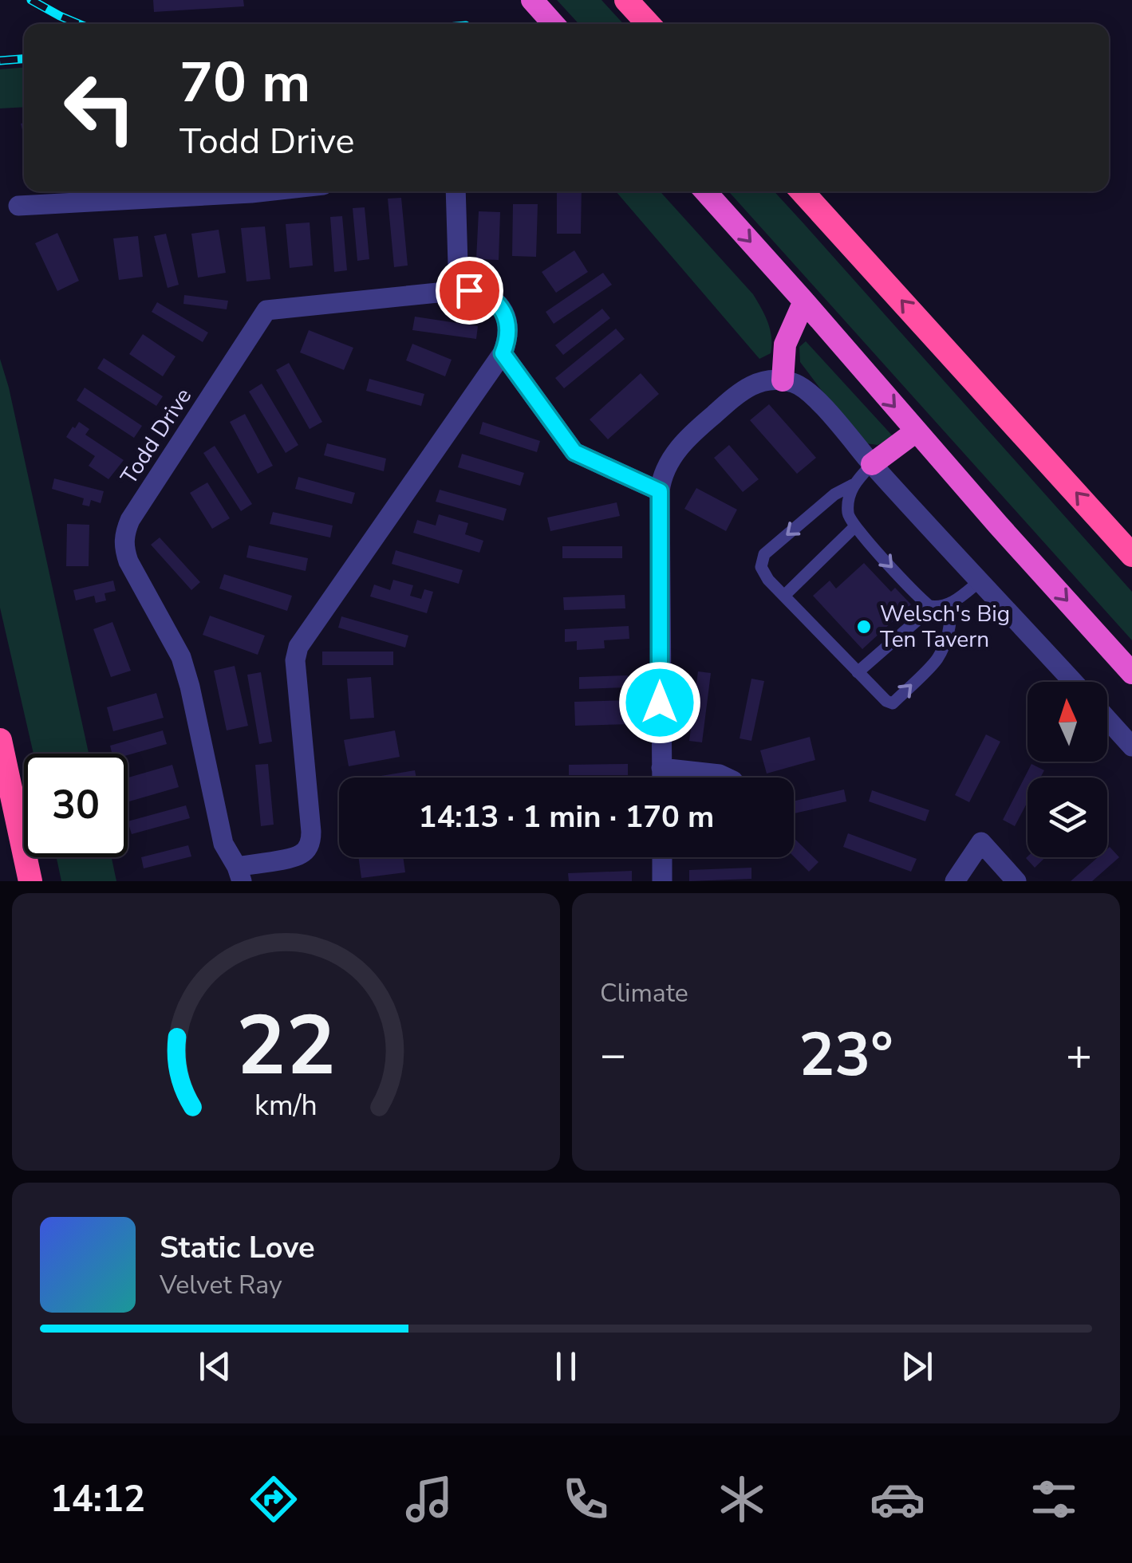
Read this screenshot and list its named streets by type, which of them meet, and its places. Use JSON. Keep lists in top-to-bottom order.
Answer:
{
  "streets": {
    "street": ["Todd Drive"]
  },
  "places": ["Welsch's Big Ten Tavern"],
  "north": "top",
  "page": {
    "turn": ["70 m", "Todd Drive"],
    "limit": "30",
    "trip": "14:13 · 1 min · 170 m",
    "tile": "Climate",
    "heat": ["−", "23°", "+"],
    "song": ["Static Love", "Velvet Ray"],
    "tabs": "14:12",
    "gauge": ["22", "km/h"]
  }
}
